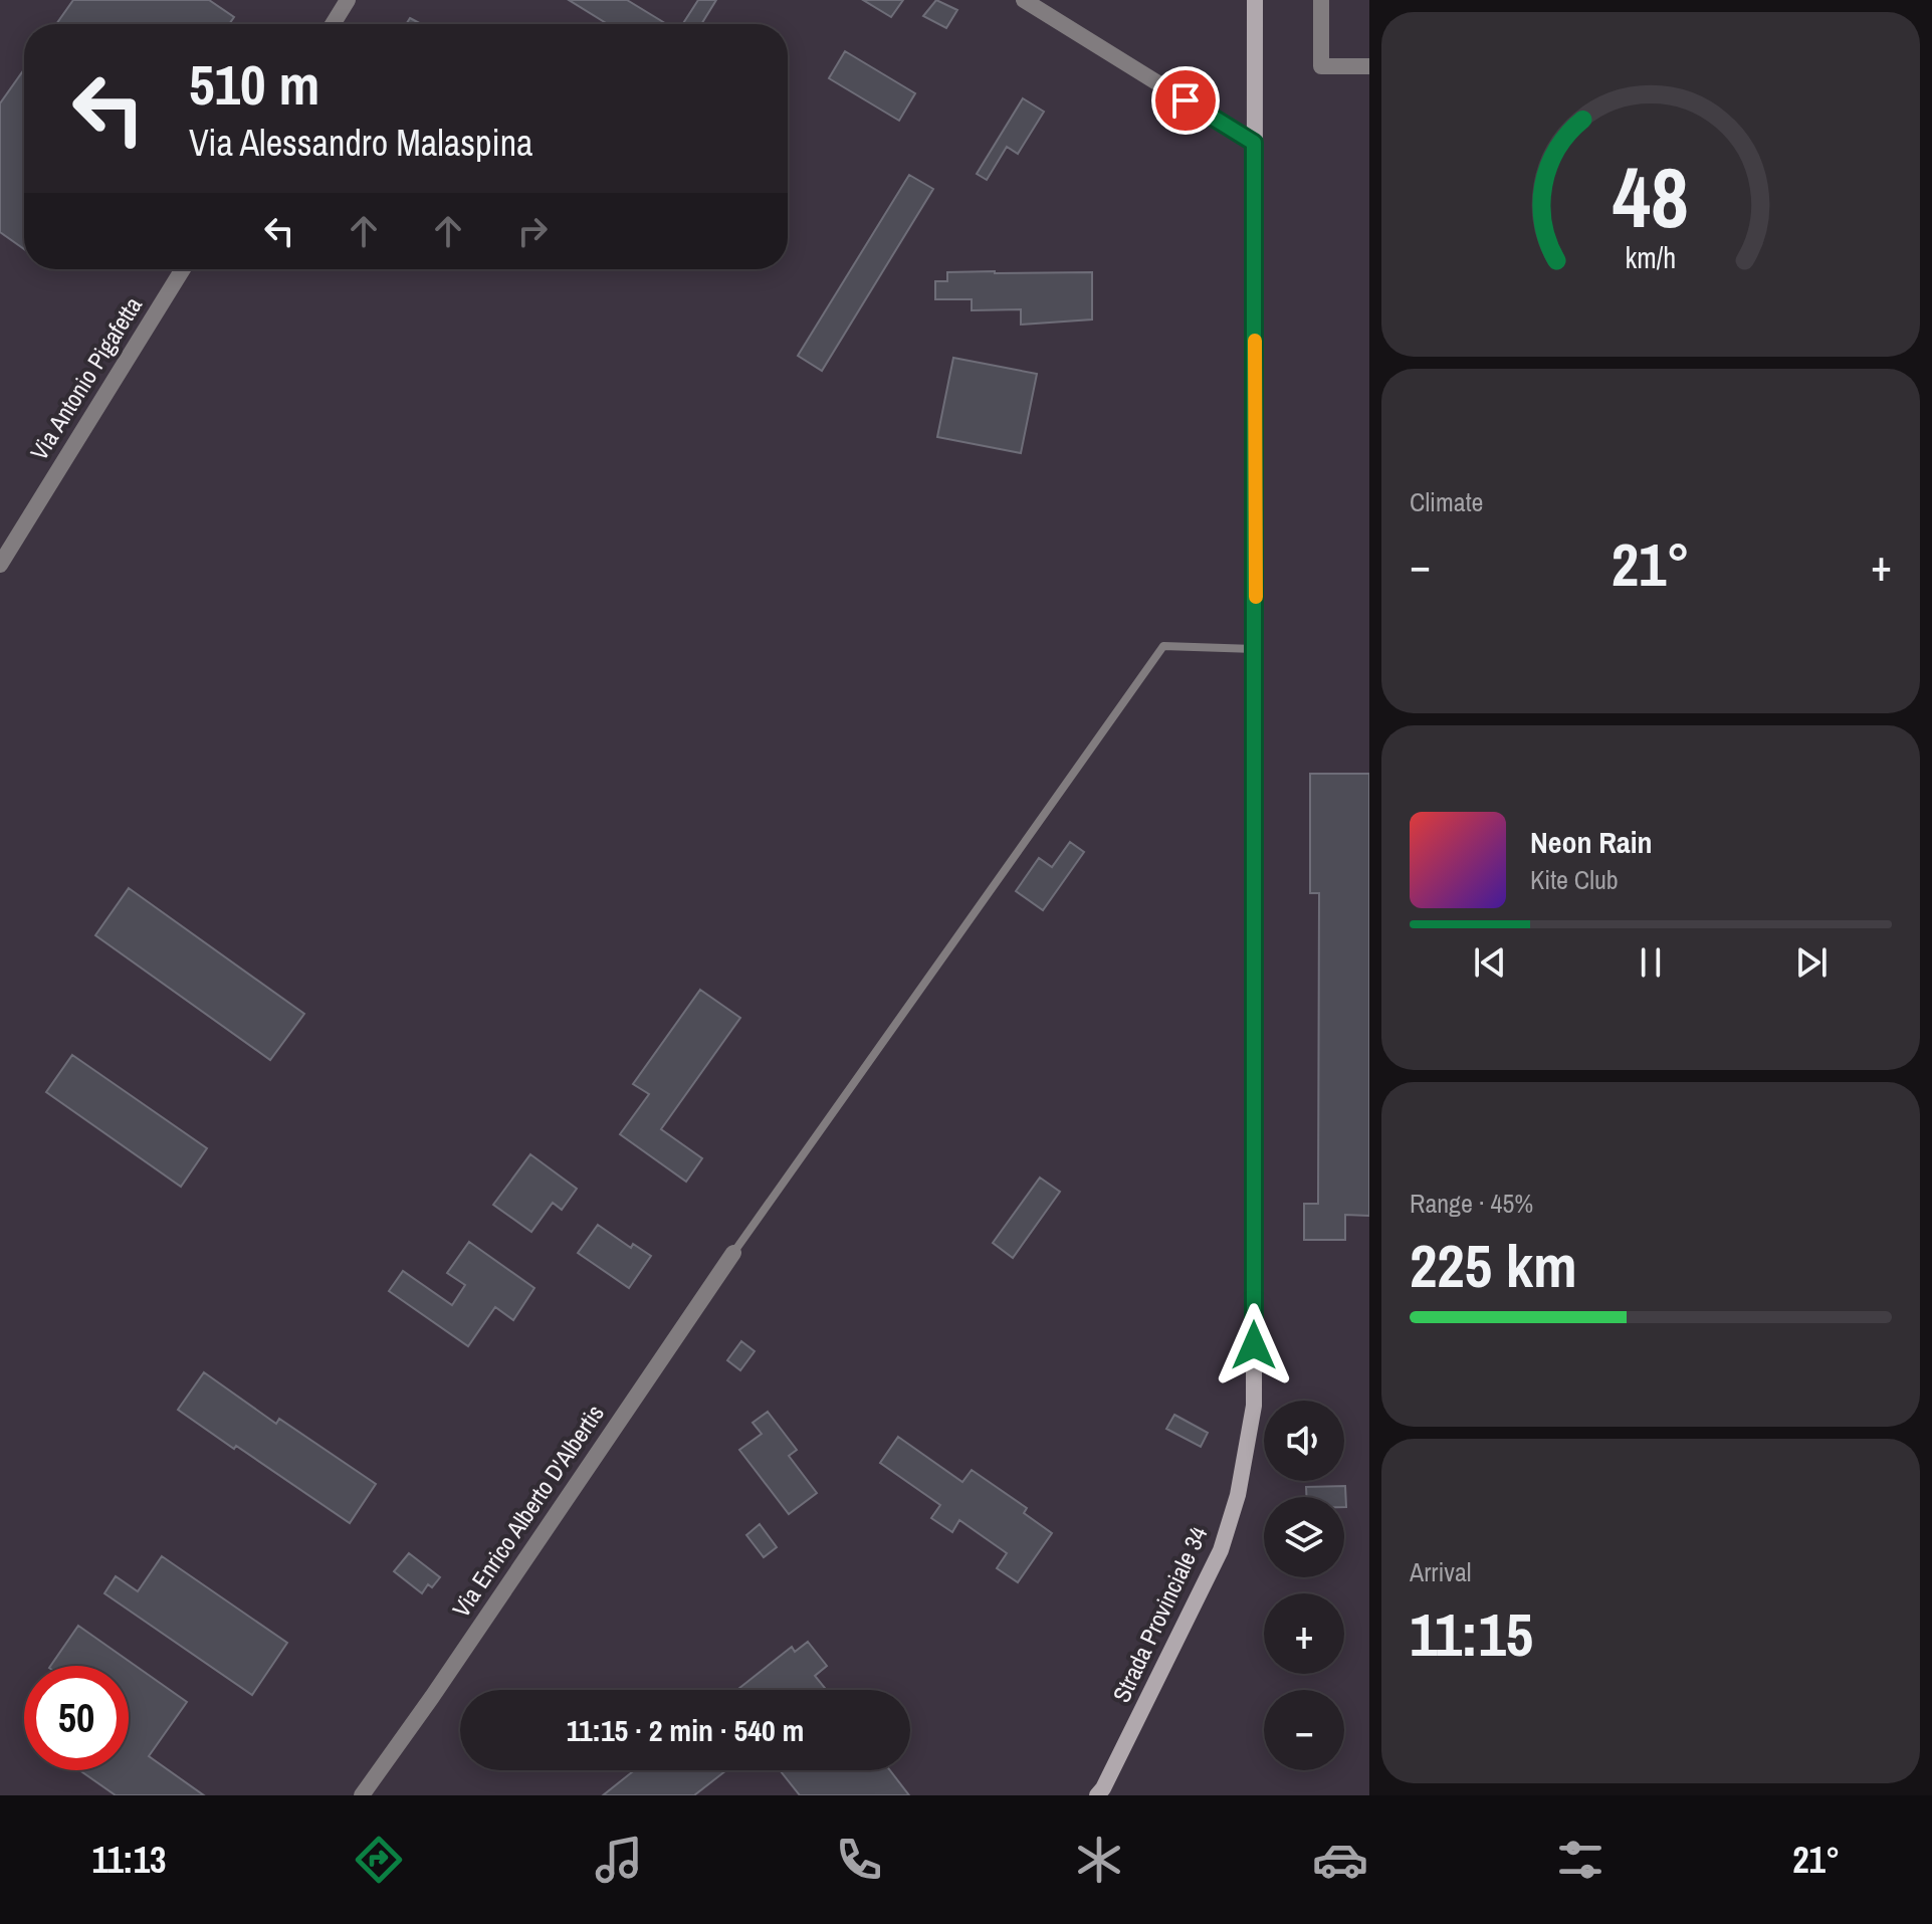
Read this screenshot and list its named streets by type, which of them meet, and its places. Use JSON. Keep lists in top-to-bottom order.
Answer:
{
  "streets": {
    "main road": ["Strada Provinciale 34"],
    "street": ["Via Antonio Pigafetta", "Via Enrico Alberto D'Albertis"]
  },
  "page": {
    "turn": ["510 m", "Via Alessandro Malaspina"],
    "tile": [
      "Climate",
      ["Range · 45%", "225 km"],
      ["Arrival", "11:15"]
    ],
    "heat": ["−", "21°", "+"],
    "song": ["Neon Rain", "Kite Club"],
    "map_buttons": ["+", "−"],
    "limit": "50",
    "trip": "11:15 · 2 min · 540 m",
    "tabs": ["11:13", "21°"],
    "gauge": ["48", "km/h"]
  }
}
